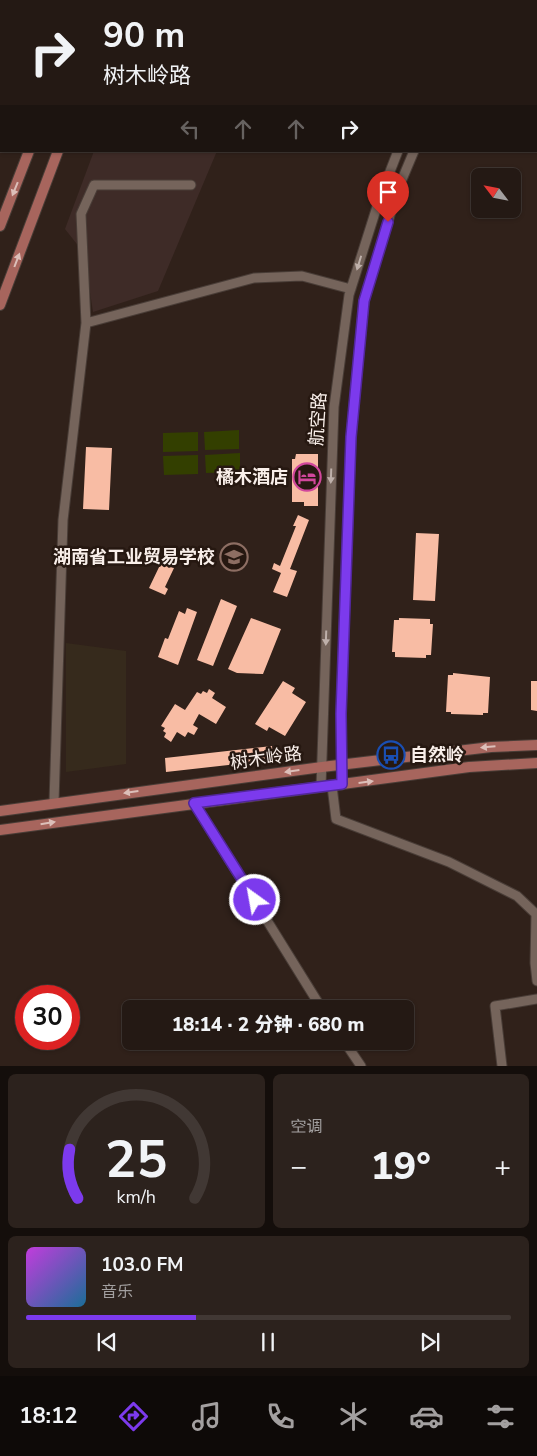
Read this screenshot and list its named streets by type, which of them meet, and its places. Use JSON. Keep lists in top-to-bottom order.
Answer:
{
  "streets": {
    "main road": ["树木岭路"],
    "street": ["航空路"]
  },
  "crossings": [
    ["航空路", "树木岭路"]
  ],
  "places": {
    "hotel": ["橘木酒店"],
    "school or university": ["湖南省工业贸易学校"],
    "bus stop": ["自然岭"]
  },
  "north": "top left",
  "page": {
    "turn": ["90 m", "树木岭路"],
    "limit": "30",
    "trip": "18:14 · 2 分钟 · 680 m",
    "tile": "空调",
    "heat": ["−", "19°", "+"],
    "song": ["103.0 FM", "音乐"],
    "tabs": "18:12",
    "gauge": ["25", "km/h"]
  }
}
